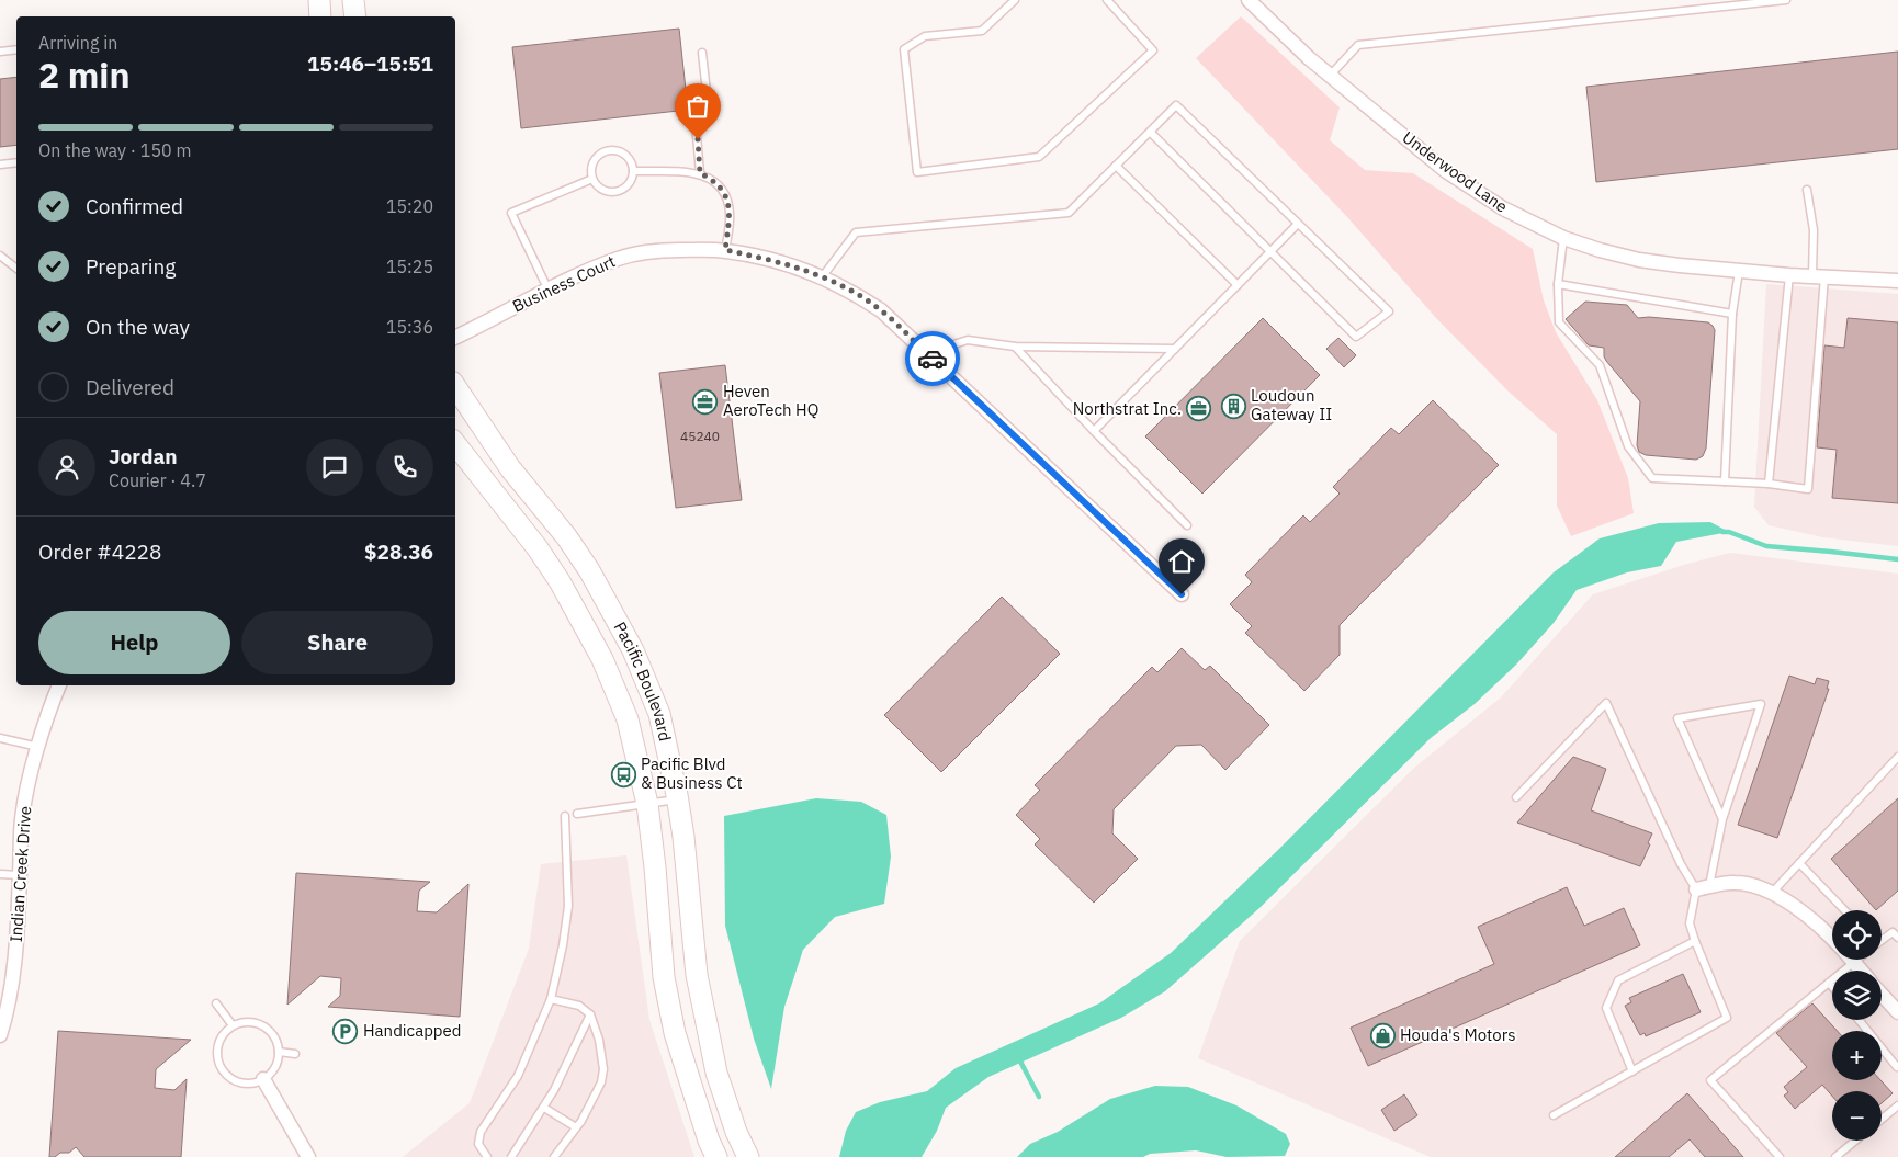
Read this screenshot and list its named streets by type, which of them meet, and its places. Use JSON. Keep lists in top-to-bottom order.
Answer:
{
  "streets": {
    "main road": ["Pacific Boulevard"],
    "street": ["Underwood Lane", "Business Court", "Indian Creek Drive"]
  },
  "places": {
    "office": ["Heven AeroTech HQ", "Northstrat Inc."],
    "building": ["Loudoun Gateway II"],
    "bus stop": ["Pacific Blvd & Business Ct"],
    "parking": ["Handicapped"],
    "shop": ["Houda's Motors"]
  },
  "house_numbers": ["45240"],
  "page": {
    "heading": ["2 min", "Arriving in", "15:46–15:51"],
    "panel": [
      "Jordan",
      "Courier · 4.7",
      "Order #4228",
      "$28.36"
    ],
    "bar": "On the way · 150 m",
    "list": [
      ["Confirmed", "15:20"],
      ["Preparing", "15:25"],
      ["On the way", "15:36"],
      "Delivered"
    ],
    "buttons": ["Help", "Share"],
    "map_buttons": ["+", "−"]
  }
}
